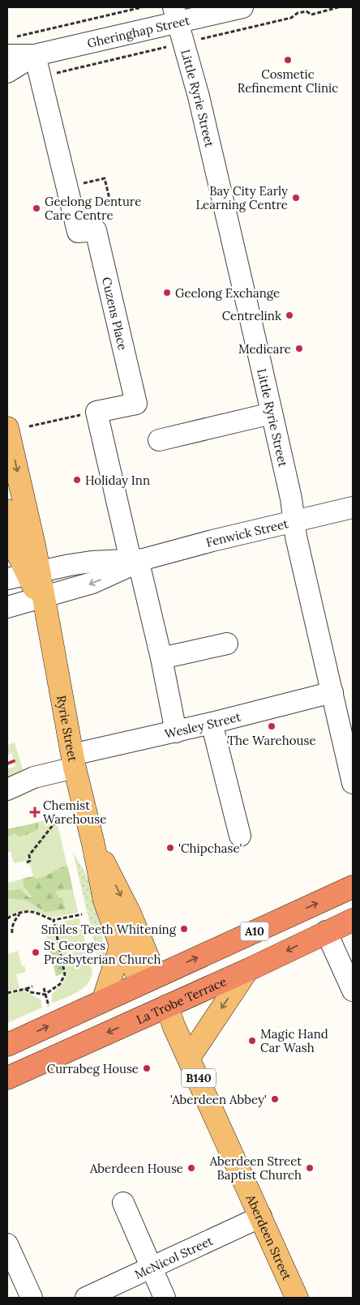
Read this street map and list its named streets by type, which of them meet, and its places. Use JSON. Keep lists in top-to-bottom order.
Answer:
{
  "streets": {
    "highway": ["A10", "La Trobe Terrace", "B140"],
    "main road": ["Ryrie Street", "Aberdeen Street"],
    "street": [
      "Gheringhap Street",
      "Little Ryrie Street",
      "Cuzens Place",
      "Fenwick Street",
      "Wesley Street",
      "McNicol Street"
    ]
  },
  "crossings": [
    ["Gheringhap Street", "Little Ryrie Street"],
    ["Gheringhap Street", "Cuzens Place"],
    ["Little Ryrie Street", "Fenwick Street"],
    ["Little Ryrie Street", "Wesley Street"],
    ["Fenwick Street", "Ryrie Street"],
    ["Wesley Street", "Ryrie Street"],
    ["Ryrie Street", "A10"],
    ["Ryrie Street", "B140"],
    ["A10", "B140"],
    ["La Trobe Terrace", "B140"],
    ["La Trobe Terrace", "Aberdeen Street"],
    ["B140", "Aberdeen Street"],
    ["Aberdeen Street", "McNicol Street"]
  ],
  "places": {
    "other": [
      "Cosmetic Refinement Clinic",
      "Bay City Early Learning Centre",
      "Geelong Denture Care Centre",
      "Geelong Exchange",
      "Centrelink",
      "Medicare",
      "Holiday Inn",
      "The Warehouse",
      "'Chipchase'",
      "Smiles Teeth Whitening",
      "St Georges Presbyterian Church",
      "Magic Hand Car Wash",
      "Currabeg House",
      "'Aberdeen Abbey'",
      "Aberdeen House",
      "Aberdeen Street Baptist Church"
    ],
    "health": ["Chemist Warehouse"]
  }
}
